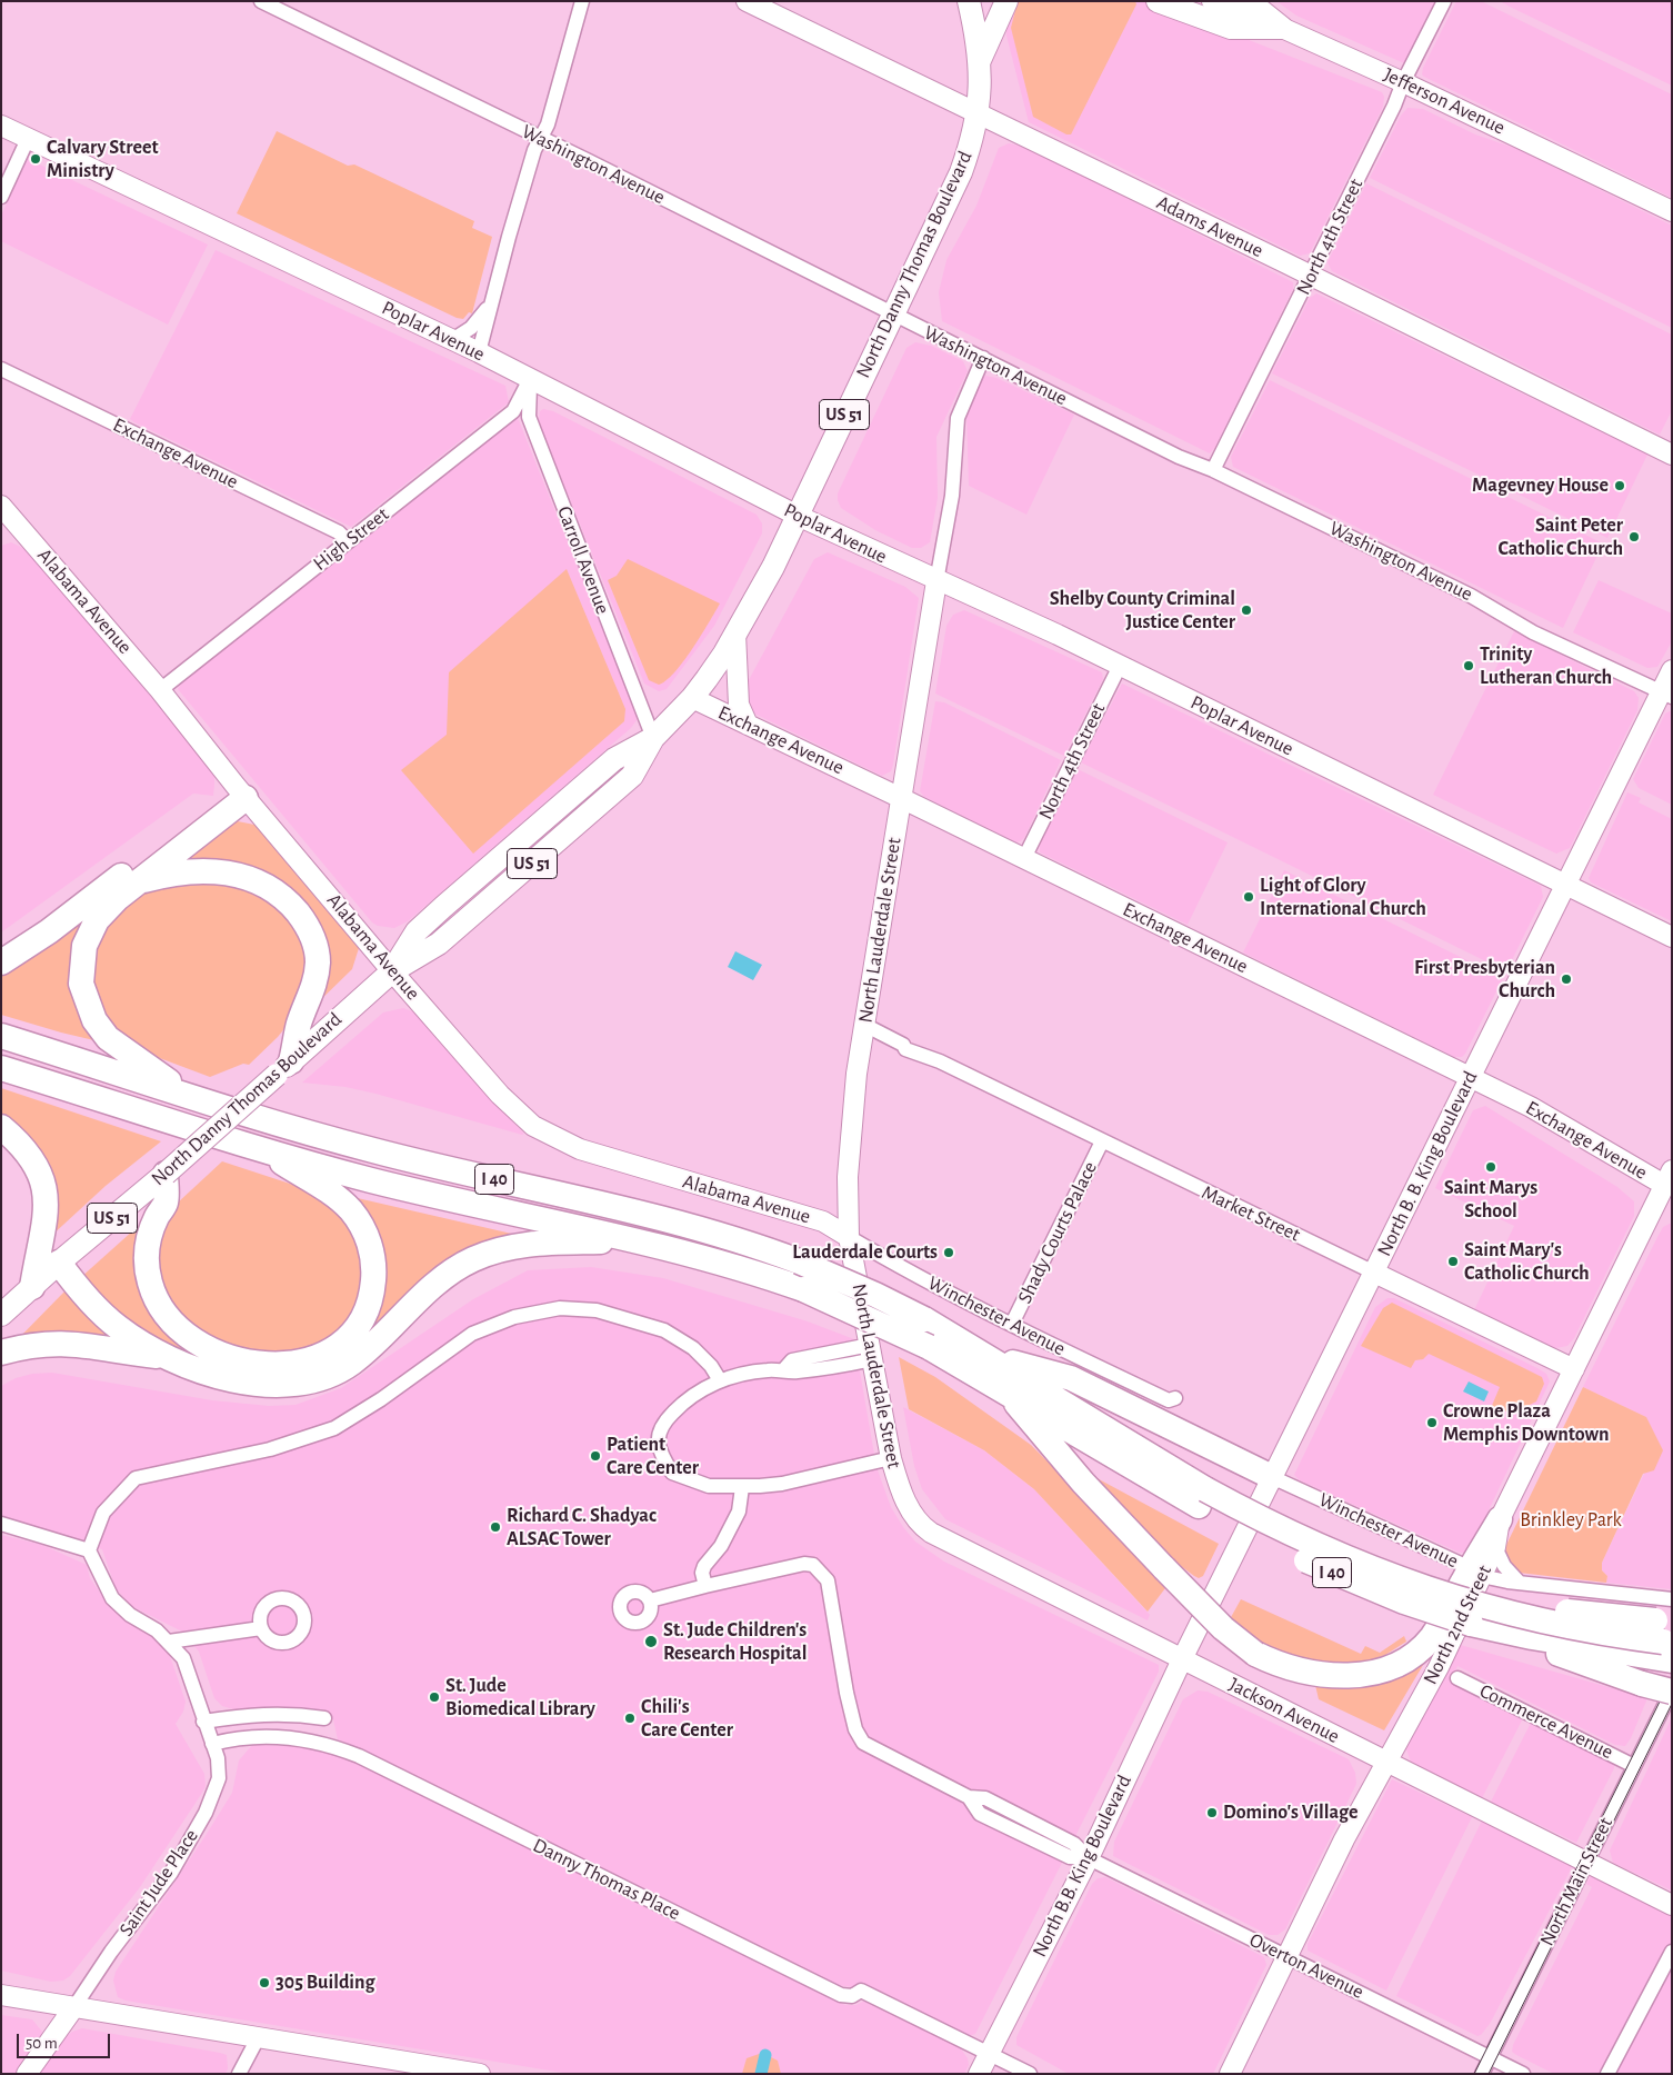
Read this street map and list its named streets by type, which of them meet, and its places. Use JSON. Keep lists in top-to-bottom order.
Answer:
{
  "streets": {
    "highway": ["I 40"],
    "main road": ["North Danny Thomas Boulevard", "US 51"],
    "street": [
      "Jefferson Avenue",
      "Washington Avenue",
      "Adams Avenue",
      "North 4th Street",
      "Poplar Avenue",
      "Exchange Avenue",
      "High Street",
      "Carroll Avenue",
      "Alabama Avenue",
      "North Lauderdale Street",
      "North B. B. King Boulevard",
      "Market Street",
      "Shady Courts Palace",
      "Winchester Avenue",
      "North 2nd Street",
      "Jackson Avenue",
      "Commerce Avenue",
      "North B.B. King Boulevard",
      "Danny Thomas Place",
      "North Main Street",
      "Saint Jude Place",
      "Overton Avenue"
    ]
  },
  "crossings": [
    ["Jefferson Avenue", "North 4th Street"],
    ["Washington Avenue", "North 4th Street"],
    ["Washington Avenue", "North Danny Thomas Boulevard"],
    ["Washington Avenue", "North Lauderdale Street"],
    ["Washington Avenue", "North B. B. King Boulevard"],
    ["Adams Avenue", "North 4th Street"],
    ["Adams Avenue", "North Danny Thomas Boulevard"],
    ["North 4th Street", "Poplar Avenue"],
    ["North 4th Street", "Exchange Avenue"],
    ["North Danny Thomas Boulevard", "Poplar Avenue"],
    ["North Danny Thomas Boulevard", "Exchange Avenue"],
    ["North Danny Thomas Boulevard", "Carroll Avenue"],
    ["North Danny Thomas Boulevard", "Alabama Avenue"],
    ["Poplar Avenue", "High Street"],
    ["Poplar Avenue", "Carroll Avenue"],
    ["Poplar Avenue", "North Lauderdale Street"],
    ["Poplar Avenue", "North B. B. King Boulevard"],
    ["Exchange Avenue", "High Street"],
    ["Exchange Avenue", "North Lauderdale Street"],
    ["Exchange Avenue", "North B. B. King Boulevard"],
    ["Exchange Avenue", "North 2nd Street"],
    ["High Street", "Carroll Avenue"],
    ["High Street", "Alabama Avenue"],
    ["Alabama Avenue", "North Lauderdale Street"],
    ["Alabama Avenue", "Winchester Avenue"],
    ["North Lauderdale Street", "Market Street"],
    ["North Lauderdale Street", "Winchester Avenue"],
    ["North Lauderdale Street", "Jackson Avenue"],
    ["North B. B. King Boulevard", "Market Street"],
    ["North B. B. King Boulevard", "Winchester Avenue"],
    ["North B. B. King Boulevard", "Jackson Avenue"],
    ["North B. B. King Boulevard", "North B.B. King Boulevard"],
    ["Market Street", "Shady Courts Palace"],
    ["Market Street", "North 2nd Street"],
    ["Shady Courts Palace", "Winchester Avenue"],
    ["Winchester Avenue", "North 2nd Street"],
    ["North 2nd Street", "Jackson Avenue"],
    ["North 2nd Street", "Overton Avenue"],
    ["Jackson Avenue", "North B.B. King Boulevard"],
    ["Jackson Avenue", "North Main Street"],
    ["Commerce Avenue", "North Main Street"],
    ["North B.B. King Boulevard", "Danny Thomas Place"],
    ["North B.B. King Boulevard", "Overton Avenue"],
    ["Danny Thomas Place", "Saint Jude Place"],
    ["North Main Street", "Overton Avenue"]
  ],
  "parks": ["Brinkley Park"],
  "places": [
    "Calvary Street Ministry",
    "Magevney House",
    "Saint Peter Catholic Church",
    "Shelby County Criminal Justice Center",
    "Trinity Lutheran Church",
    "Light of Glory International Church",
    "First Presbyterian Church",
    "Saint Marys School",
    "Lauderdale Courts",
    "Saint Mary's Catholic Church",
    "Crowne Plaza Memphis Downtown",
    "Patient Care Center",
    "Richard C. Shadyac ALSAC Tower",
    "St. Jude Children's Research Hospital",
    "St. Jude Biomedical Library",
    "Chili's Care Center",
    "Domino's Village",
    "305 Building"
  ],
  "scale_bar": "50 m"
}
